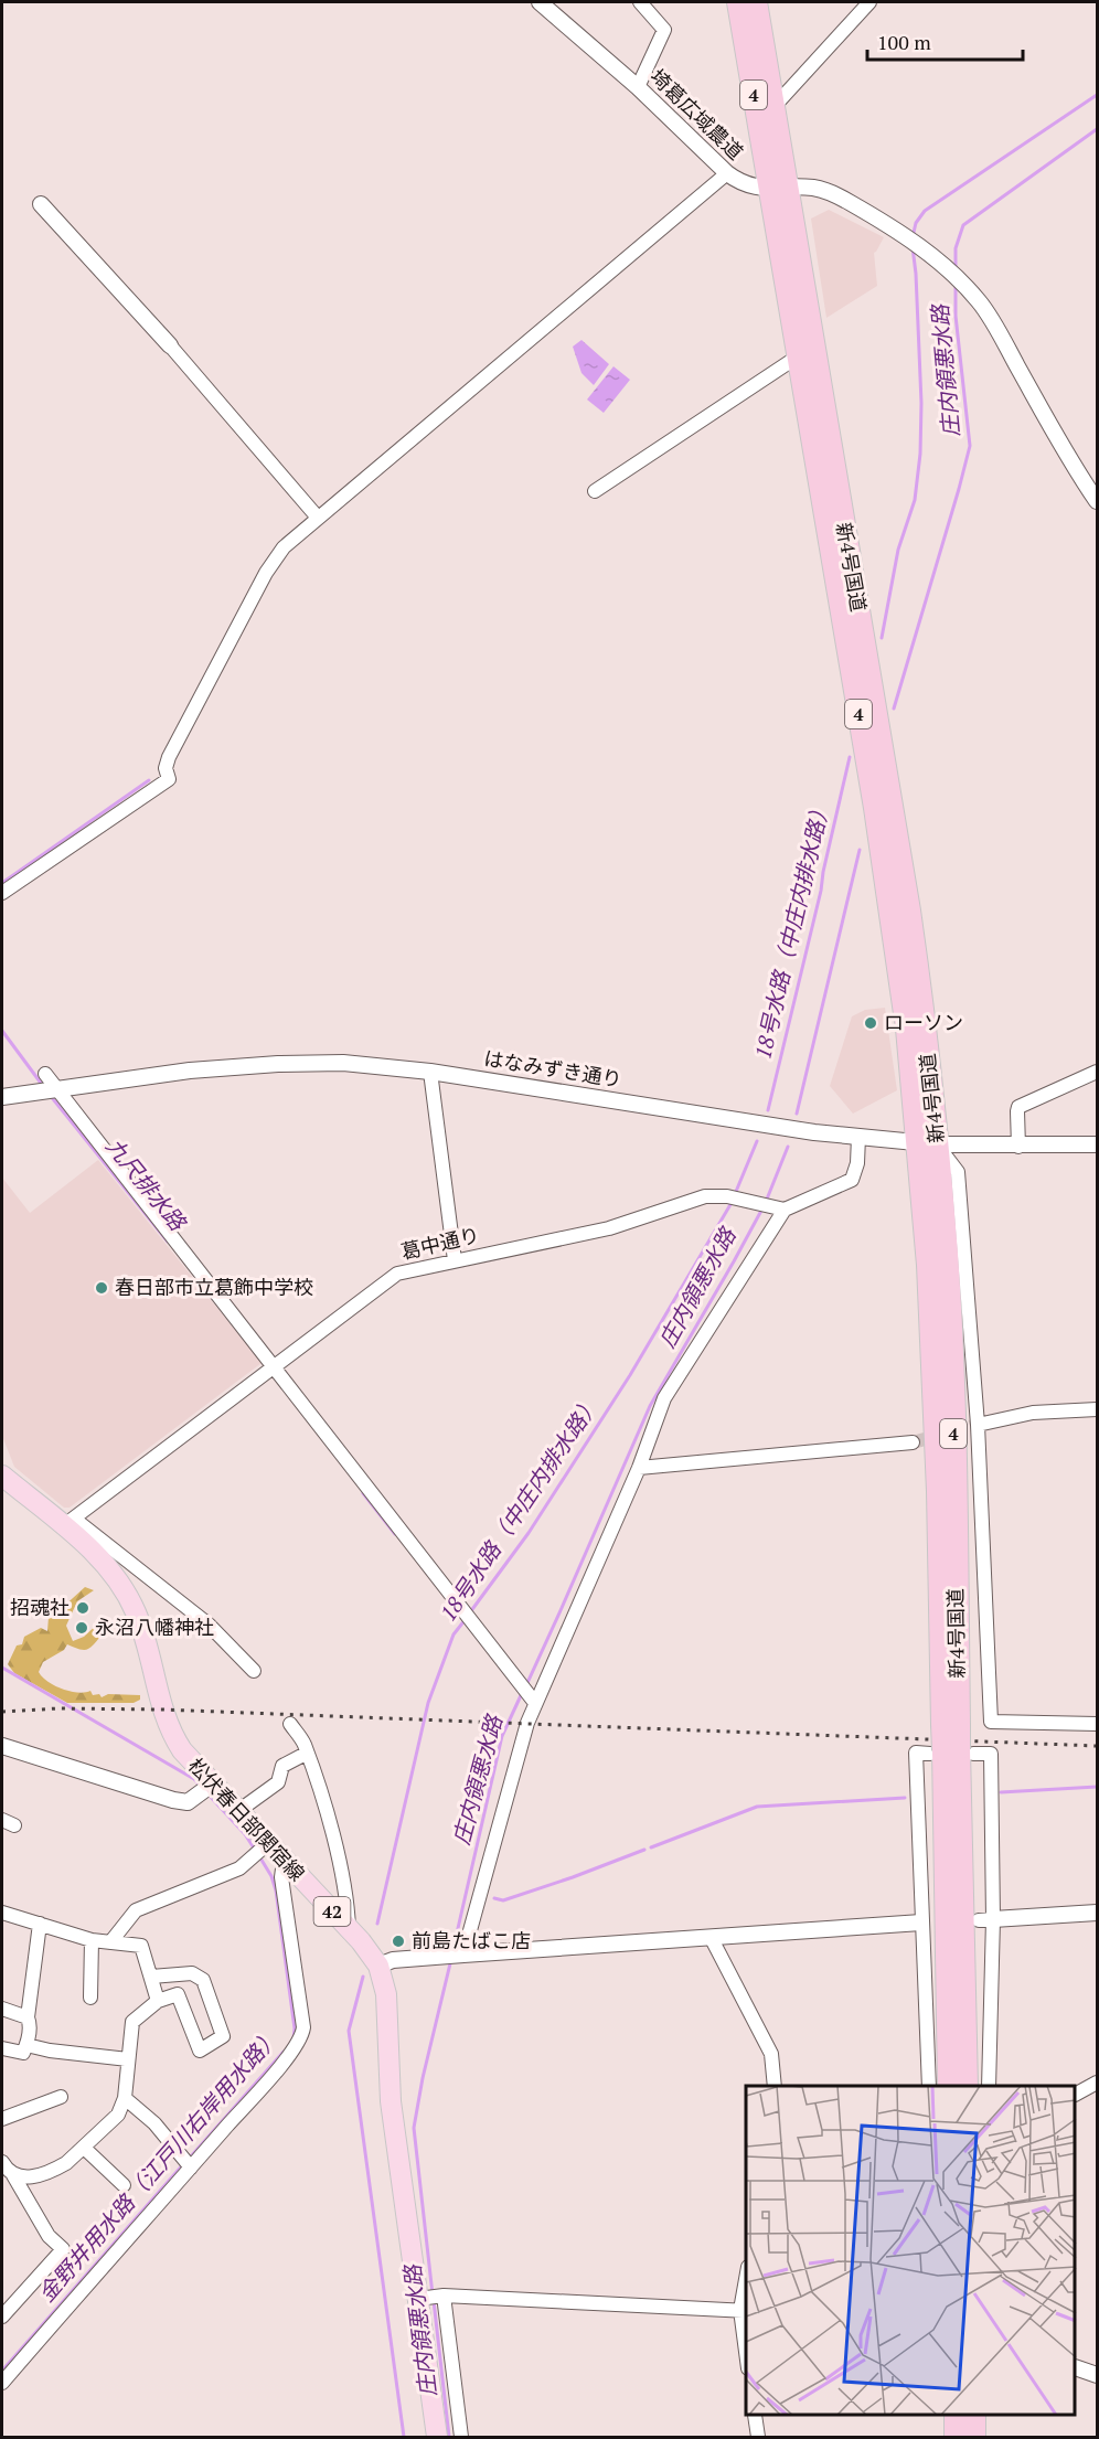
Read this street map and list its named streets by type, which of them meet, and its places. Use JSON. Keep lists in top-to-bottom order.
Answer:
{
  "streets": {
    "highway": ["4", "新4号国道"],
    "main road": ["松伏春日部関宿線", "42"],
    "street": ["埼葛広域農道", "はなみずき通り", "葛中通り"]
  },
  "crossings": [
    ["埼葛広域農道", "新4号国道"],
    ["新4号国道", "はなみずき通り"],
    ["葛中通り", "松伏春日部関宿線"]
  ],
  "water": [
    "庄内領悪水路",
    "18号水路（中庄内排水路）",
    "九尺排水路",
    "金野井用水路（江戸川右岸用水路）"
  ],
  "places": [
    "ローソン",
    "春日部市立葛飾中学校",
    "招魂社",
    "永沼八幡神社",
    "前島たばこ店"
  ],
  "scale_bar": "100 m"
}
